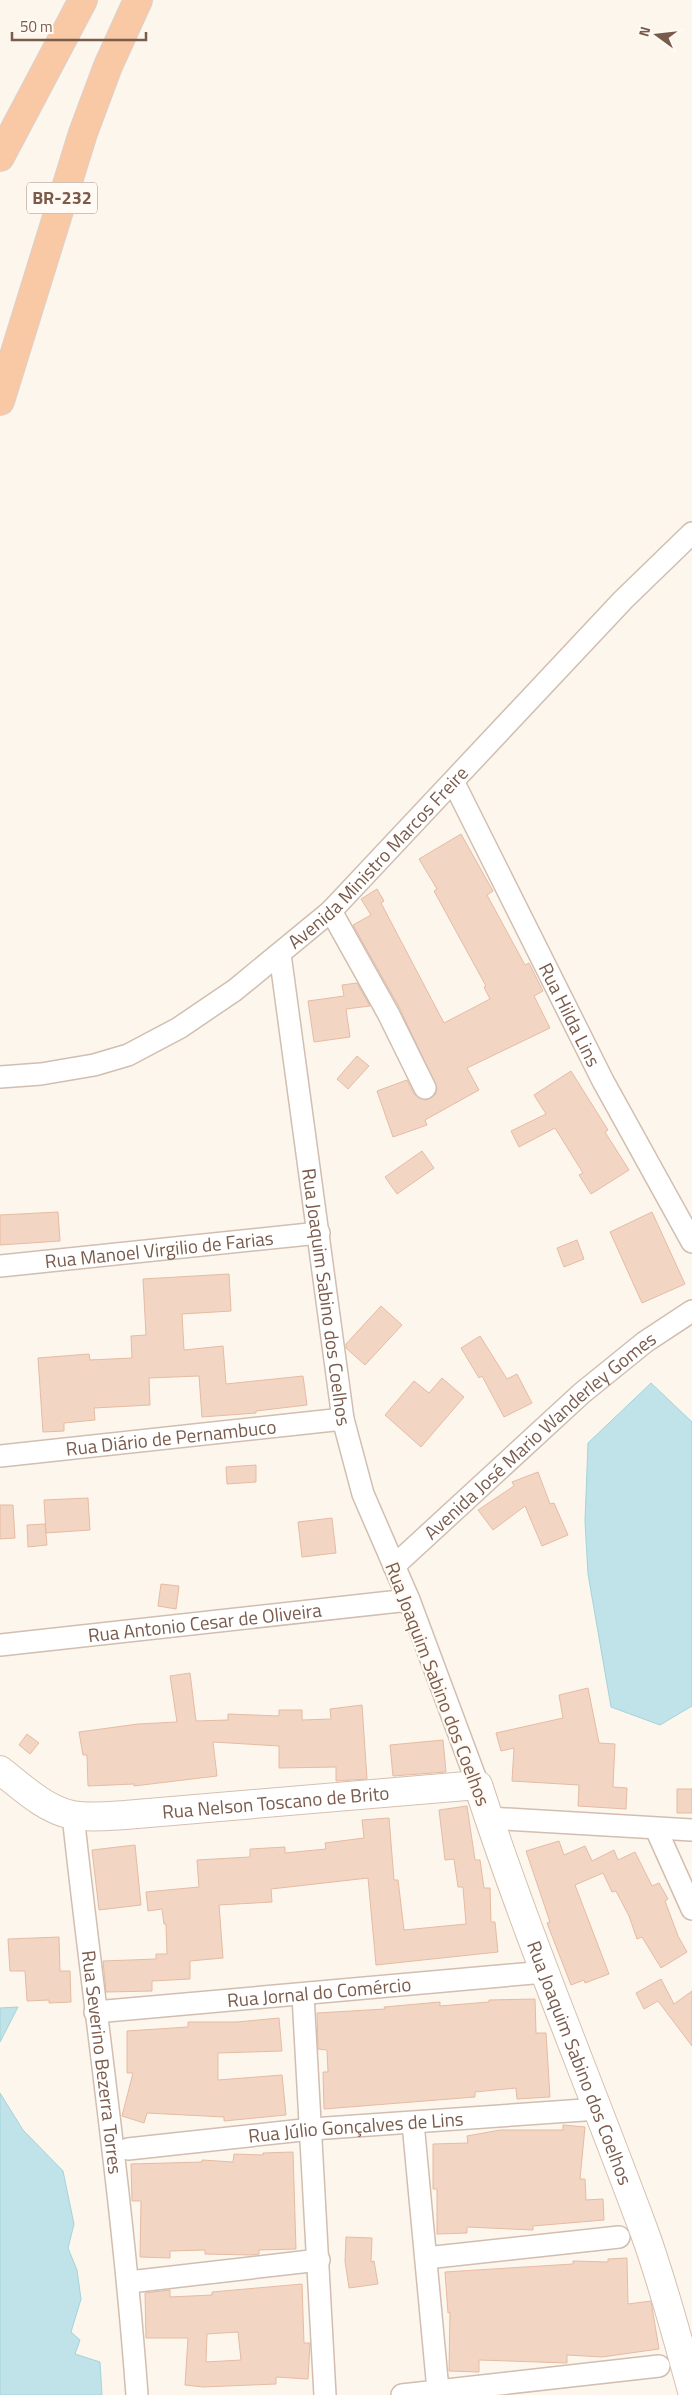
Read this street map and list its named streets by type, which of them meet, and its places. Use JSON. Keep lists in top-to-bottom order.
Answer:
{
  "streets": {
    "highway": ["BR-232"],
    "main road": ["Rua Joaquim Sabino dos Coelhos", "Rua Nelson Toscano de Brito"],
    "street": [
      "Avenida Ministro Marcos Freire",
      "Rua Hilda Lins",
      "Rua Manoel Virgilio de Farias",
      "Avenida José Mario Wanderley Gomes",
      "Rua Diário de Pernambuco",
      "Rua Antonio Cesar de Oliveira",
      "Rua Jornal do Comércio",
      "Rua Severino Bezerra Torres",
      "Rua Júlio Gonçalves de Lins"
    ]
  },
  "crossings": [
    ["Avenida Ministro Marcos Freire", "Rua Hilda Lins"],
    ["Avenida Ministro Marcos Freire", "Rua Joaquim Sabino dos Coelhos"],
    ["Rua Manoel Virgilio de Farias", "Rua Joaquim Sabino dos Coelhos"],
    ["Rua Joaquim Sabino dos Coelhos", "Avenida José Mario Wanderley Gomes"],
    ["Rua Joaquim Sabino dos Coelhos", "Rua Diário de Pernambuco"],
    ["Rua Joaquim Sabino dos Coelhos", "Rua Antonio Cesar de Oliveira"],
    ["Rua Joaquim Sabino dos Coelhos", "Rua Nelson Toscano de Brito"],
    ["Rua Joaquim Sabino dos Coelhos", "Rua Jornal do Comércio"],
    ["Rua Nelson Toscano de Brito", "Rua Severino Bezerra Torres"],
    ["Rua Jornal do Comércio", "Rua Severino Bezerra Torres"]
  ],
  "scale_bar": "50 m",
  "north": "left"
}
